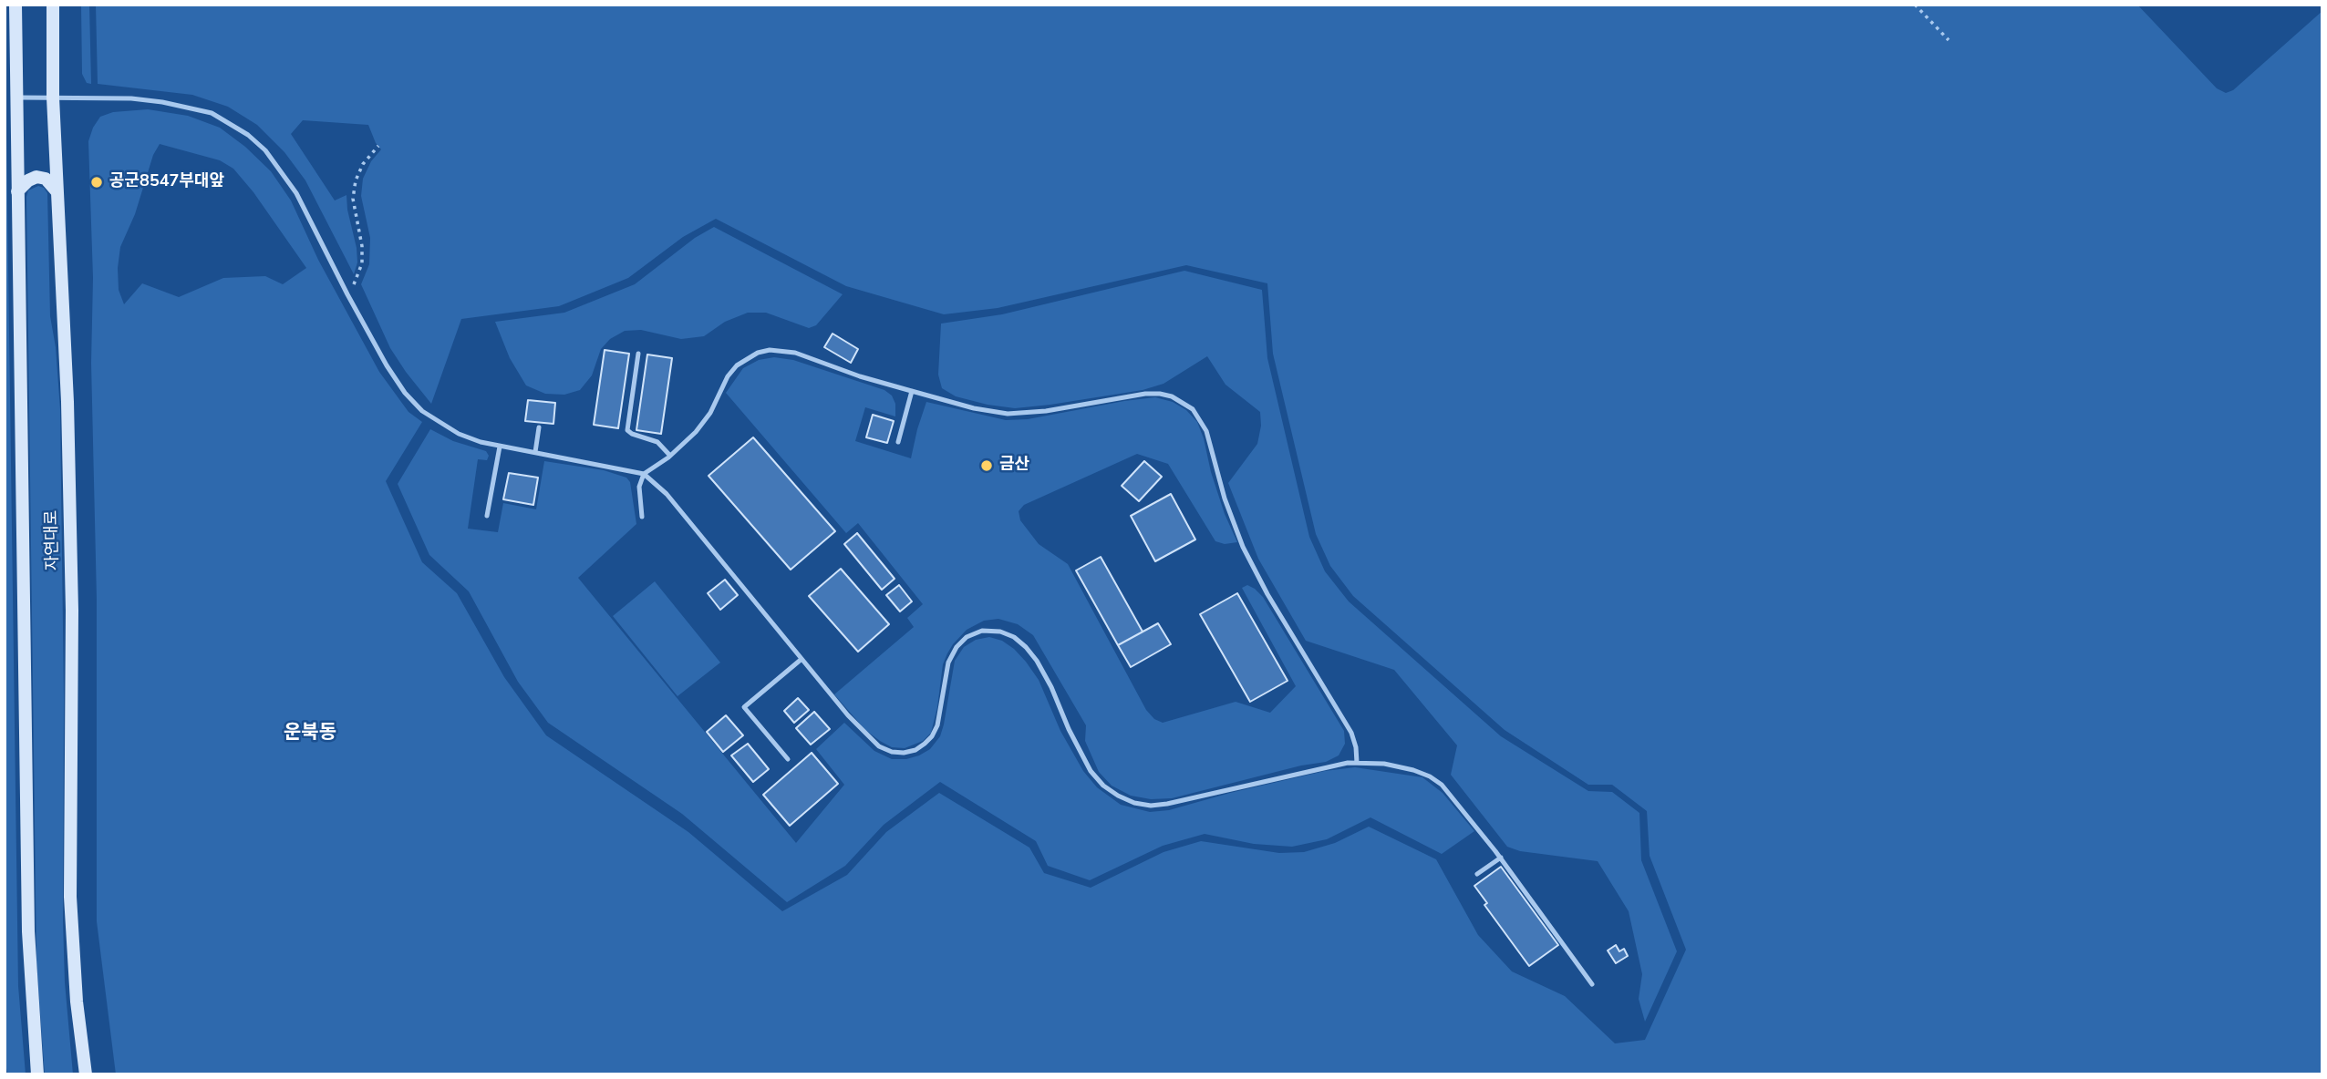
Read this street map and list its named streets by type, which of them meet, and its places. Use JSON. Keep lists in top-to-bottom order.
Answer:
{
  "streets": {
    "main road": ["자연대로"]
  },
  "districts": ["운북동"],
  "places": ["공군8547부대앞", "금산"]
}
